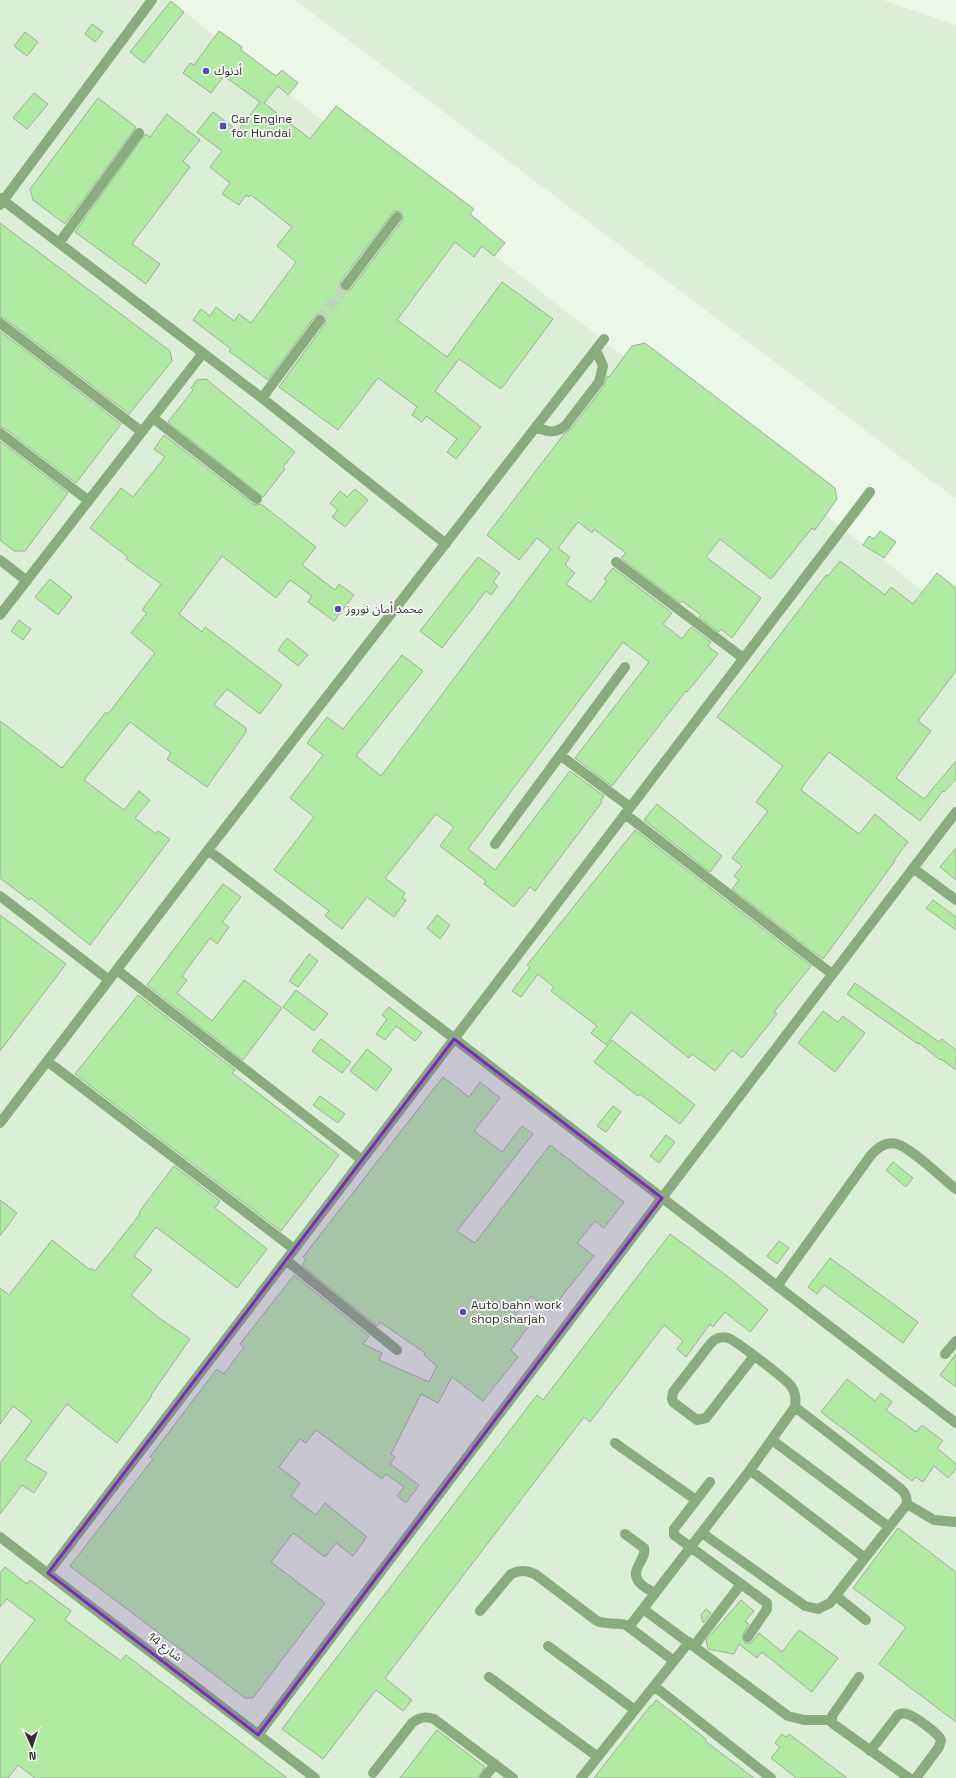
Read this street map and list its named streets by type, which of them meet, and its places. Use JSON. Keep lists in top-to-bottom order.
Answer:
{
  "streets": {
    "street": ["شارع 14"]
  },
  "places": {
    "other": ["أدنوك", "محمد أمان نوروز", "Auto bahn work shop sharjah"],
    "transit": ["Car Engine for Hundai"]
  },
  "north": "bottom"
}
